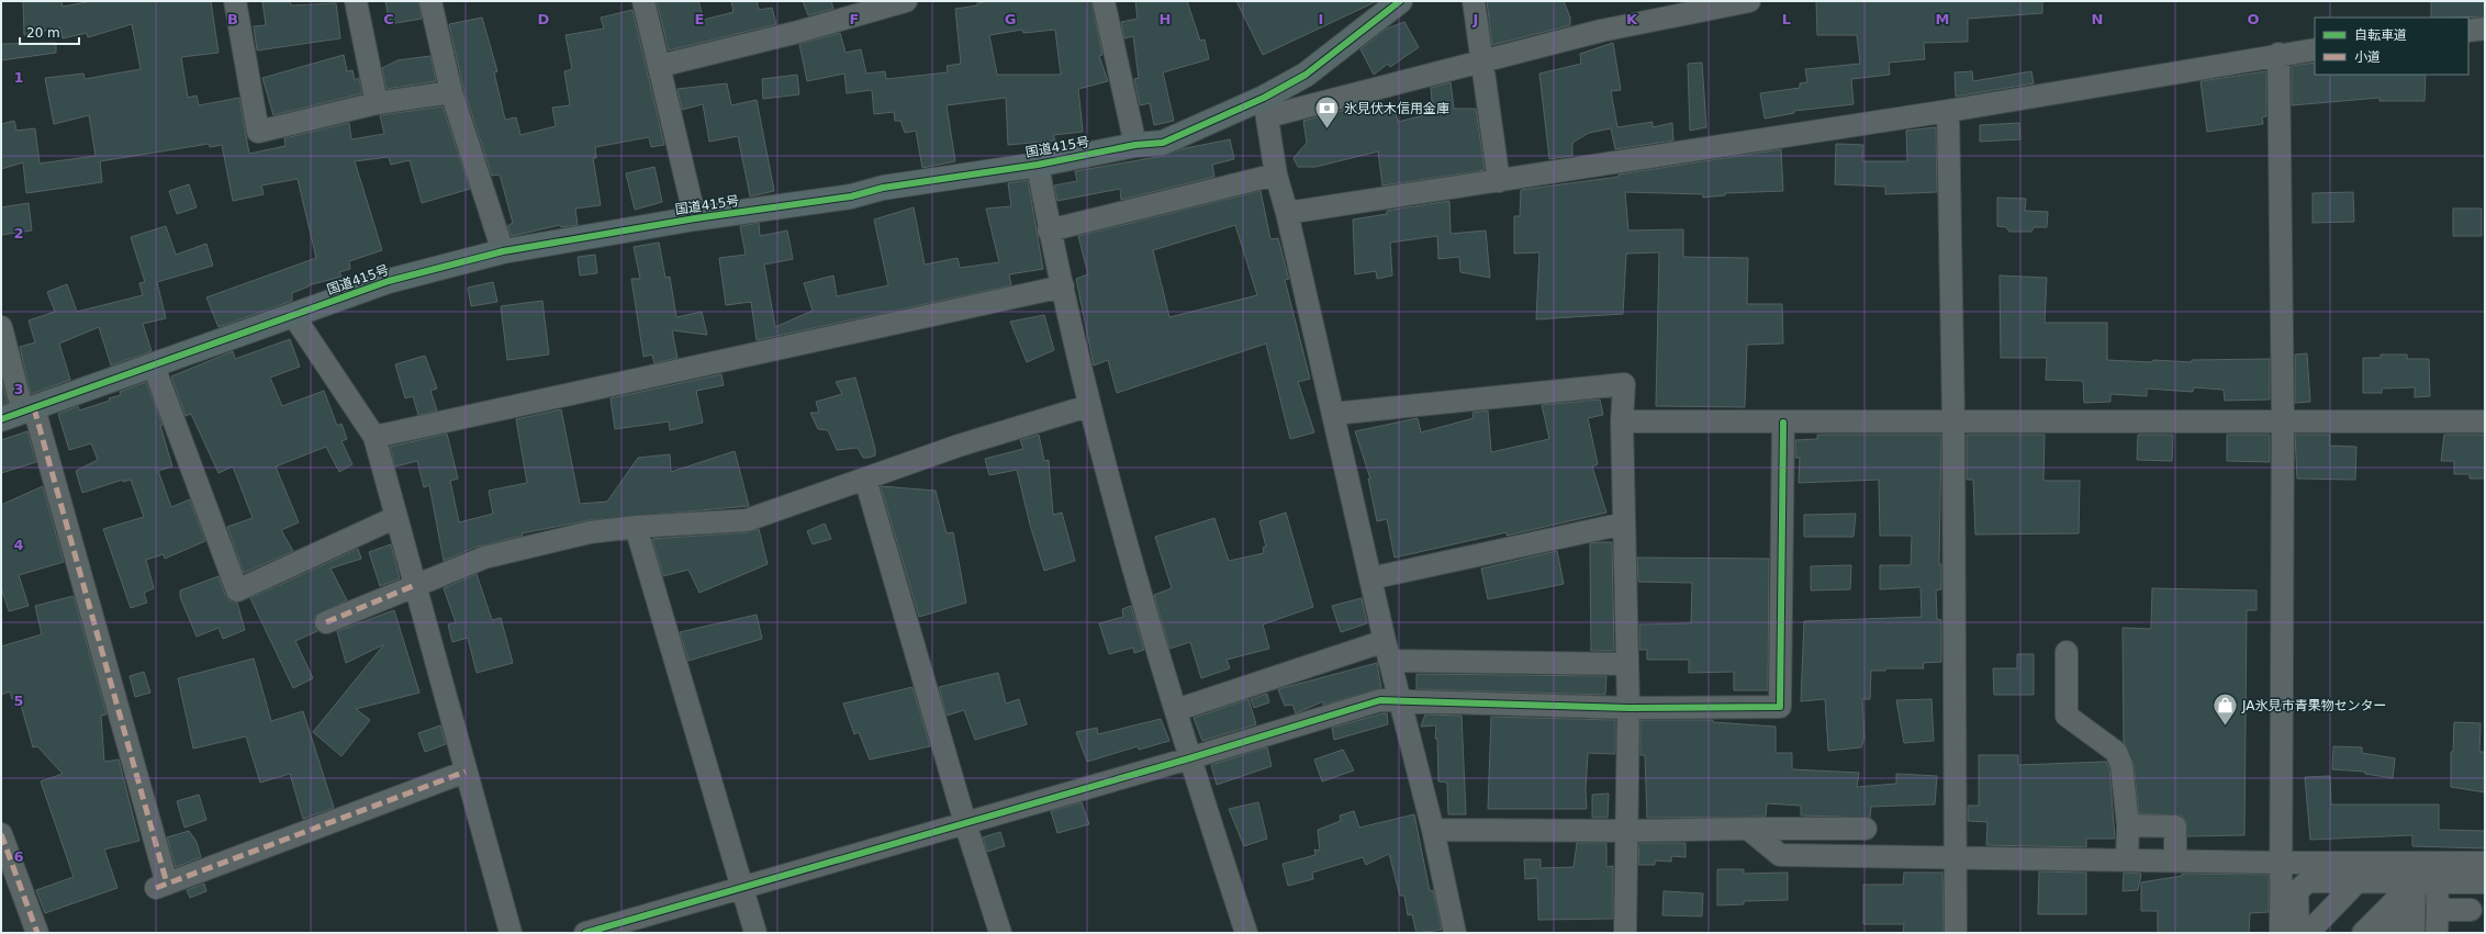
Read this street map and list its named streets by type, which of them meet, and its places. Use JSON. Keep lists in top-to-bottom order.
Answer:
{
  "streets": {
    "highway": ["国道415号"]
  },
  "places": {
    "bank": ["氷見伏木信用金庫"],
    "shop": ["JA氷見市青果物センター"]
  },
  "legend": ["自転車道", "小道"],
  "scale_bar": "20 m",
  "grid": {
    "columns": [
      "B",
      "C",
      "D",
      "E",
      "F",
      "G",
      "H",
      "I",
      "J",
      "K",
      "L",
      "M",
      "N",
      "O"
    ],
    "rows": [
      "1",
      "2",
      "3",
      "4",
      "5",
      "6"
    ]
  }
}
